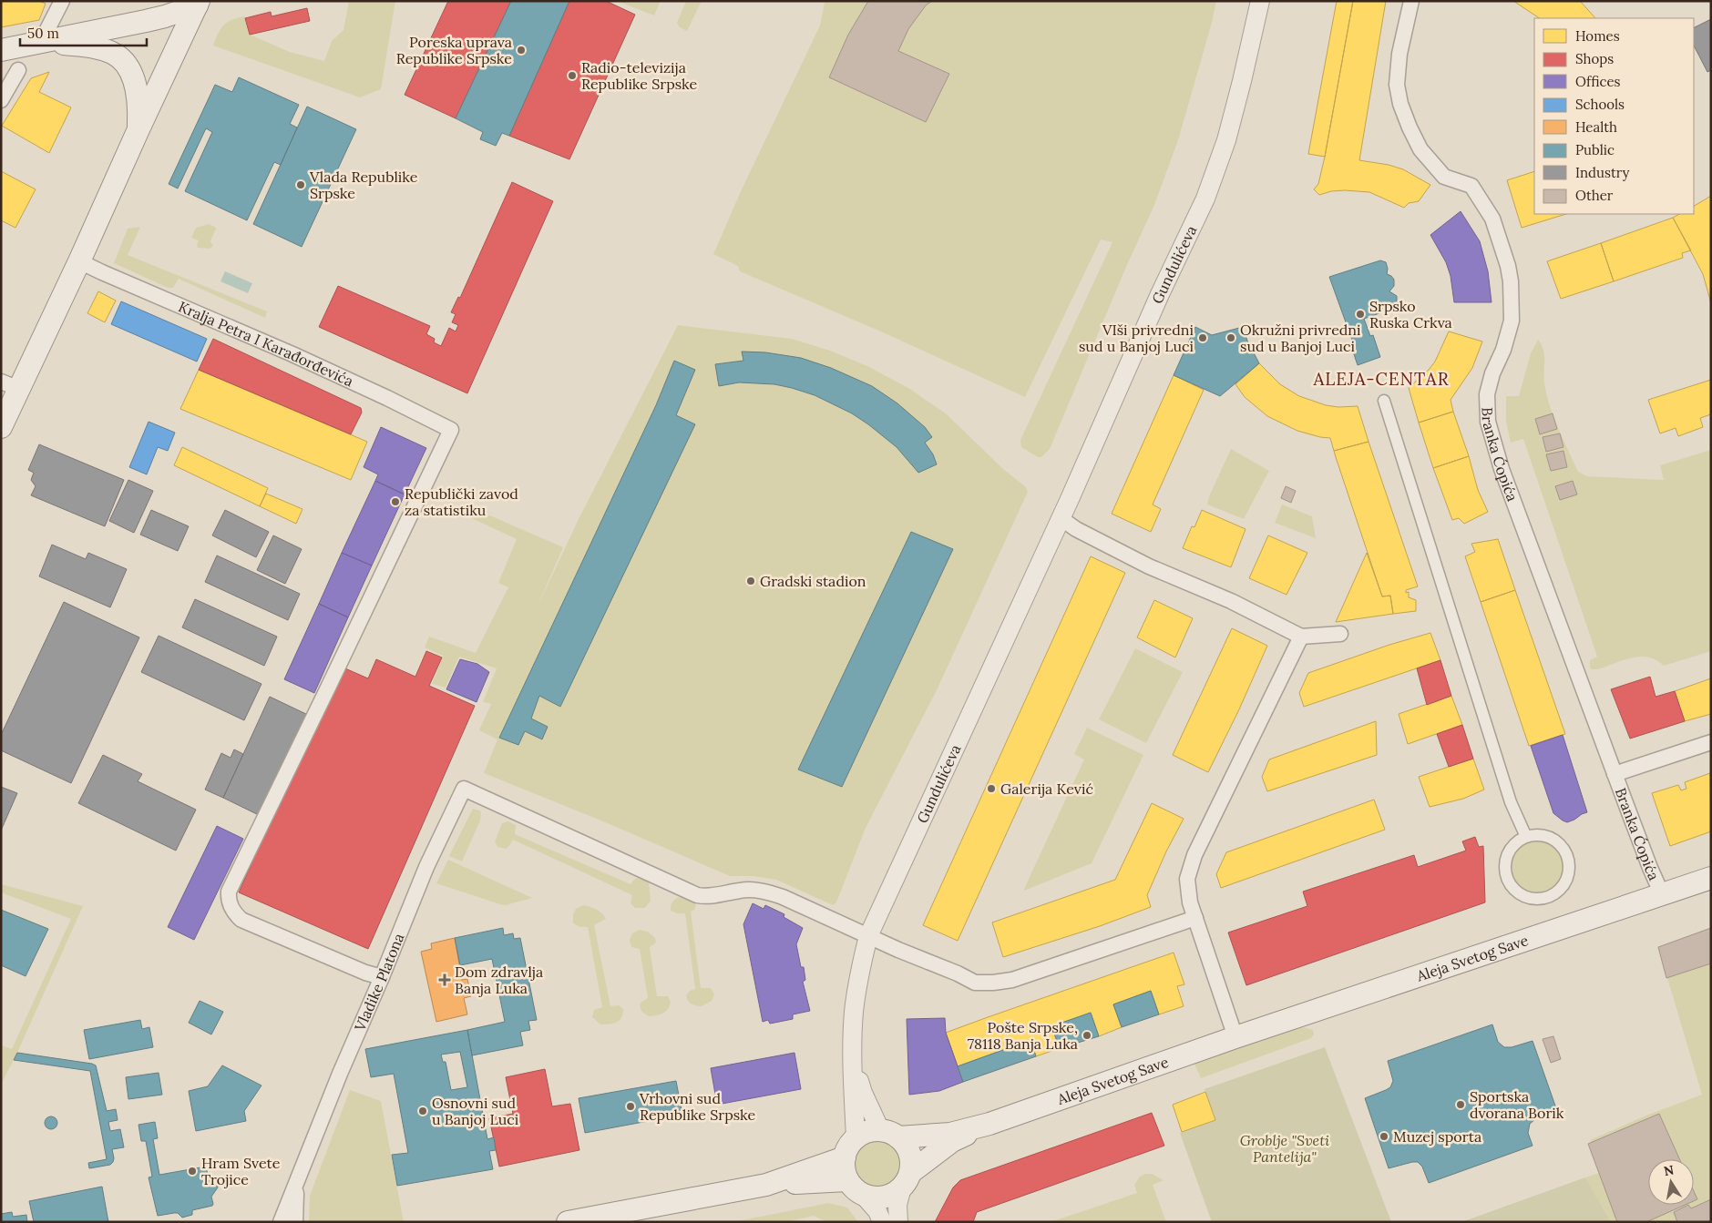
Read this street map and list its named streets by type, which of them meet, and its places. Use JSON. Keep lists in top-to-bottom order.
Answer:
{
  "streets": {
    "main road": ["Aleja Svetog Save"],
    "street": [
      "Gundulićeva",
      "Kralja Petra I Karađorđevića",
      "Branka Ćopića",
      "Vladike Platona"
    ]
  },
  "crossings": [
    ["Gundulićeva", "Aleja Svetog Save"],
    ["Gundulićeva", "Vladike Platona"],
    ["Kralja Petra I Karađorđevića", "Vladike Platona"],
    ["Branka Ćopića", "Aleja Svetog Save"]
  ],
  "districts": ["ALEJA-CENTAR"],
  "parks": ["Groblje \"Sveti Pantelija\""],
  "places": {
    "other": [
      "Poreska uprava Republike Srpske",
      "Radio-televizija Republike Srpske",
      "Vlada Republike Srpske",
      "Srpsko Ruska Crkva",
      "VIši privredni sud u Banjoj Luci",
      "Okružni privredni sud u Banjoj Luci",
      "Republički zavod za statistiku",
      "Gradski stadion",
      "Galerija Kević",
      "Pošte Srpske, 78118 Banja Luka",
      "Sportska dvorana Borik",
      "Vrhovni sud Republike Srpske",
      "Osnovni sud u Banjoj Luci",
      "Muzej sporta",
      "Hram Svete Trojice"
    ],
    "health": ["Dom zdravlja Banja Luka"]
  },
  "legend": [
    "Homes",
    "Shops",
    "Offices",
    "Schools",
    "Health",
    "Public",
    "Industry",
    "Other"
  ],
  "scale_bar": "50 m",
  "north": "top"
}
